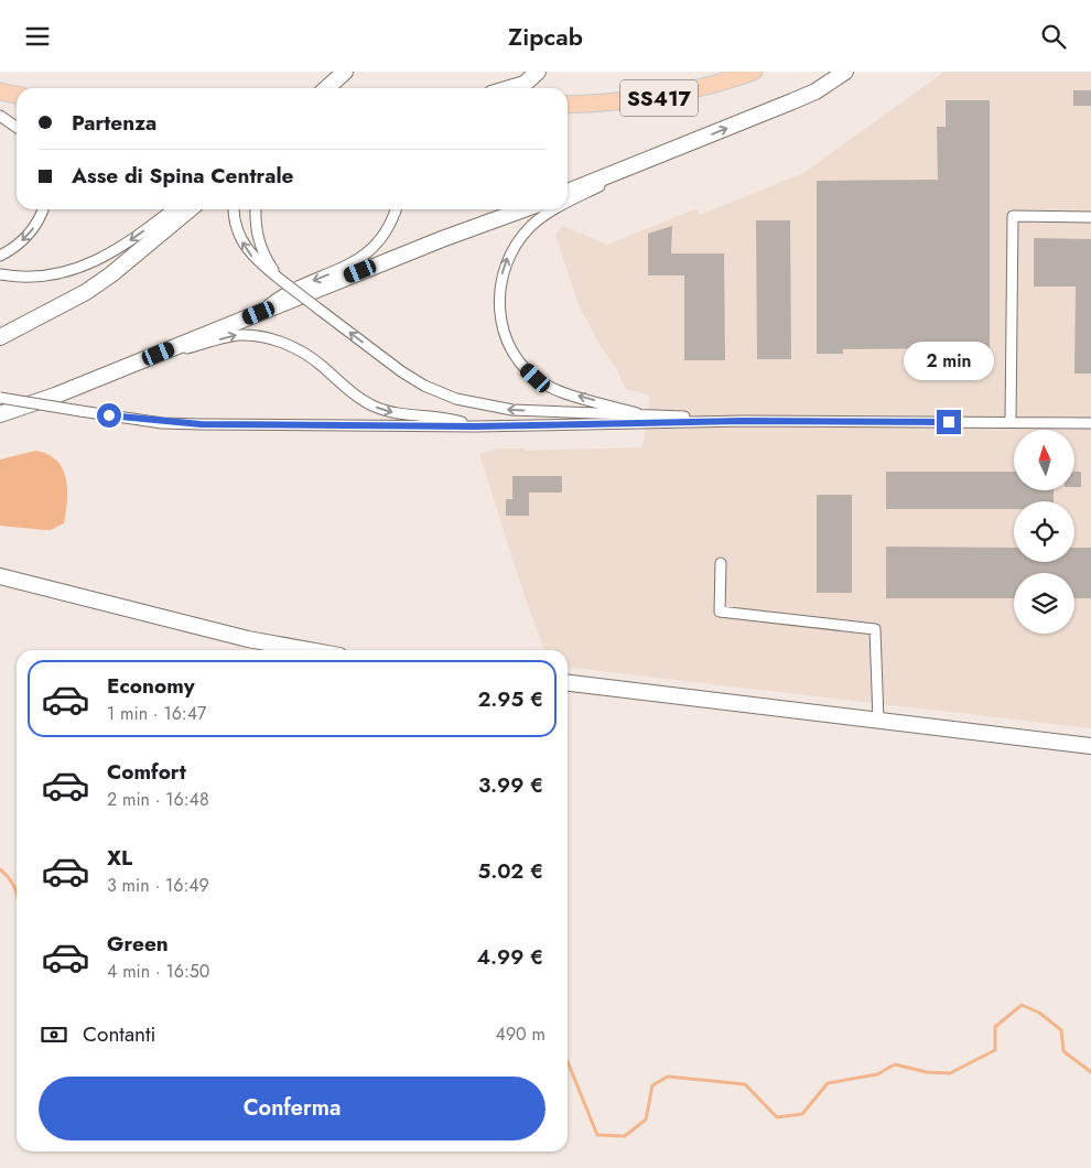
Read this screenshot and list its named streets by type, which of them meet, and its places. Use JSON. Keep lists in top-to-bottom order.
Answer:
{
  "streets": {
    "main road": ["SS417"]
  },
  "north": "top",
  "page": {
    "header": "Zipcab",
    "banner": ["Partenza", "Asse di Spina Centrale"],
    "bubble": "2 min",
    "list": [
      {
        "name": "Economy",
        "note": "1 min · 16:47",
        "value": "2.95 €"
      },
      {
        "name": "Comfort",
        "note": "2 min · 16:48",
        "value": "3.99 €"
      },
      {
        "name": "XL",
        "note": "3 min · 16:49",
        "value": "5.02 €"
      },
      {
        "name": "Green",
        "note": "4 min · 16:50",
        "value": "4.99 €"
      }
    ],
    "pay": ["Contanti", "490 m"],
    "buttons": "Conferma"
  }
}
